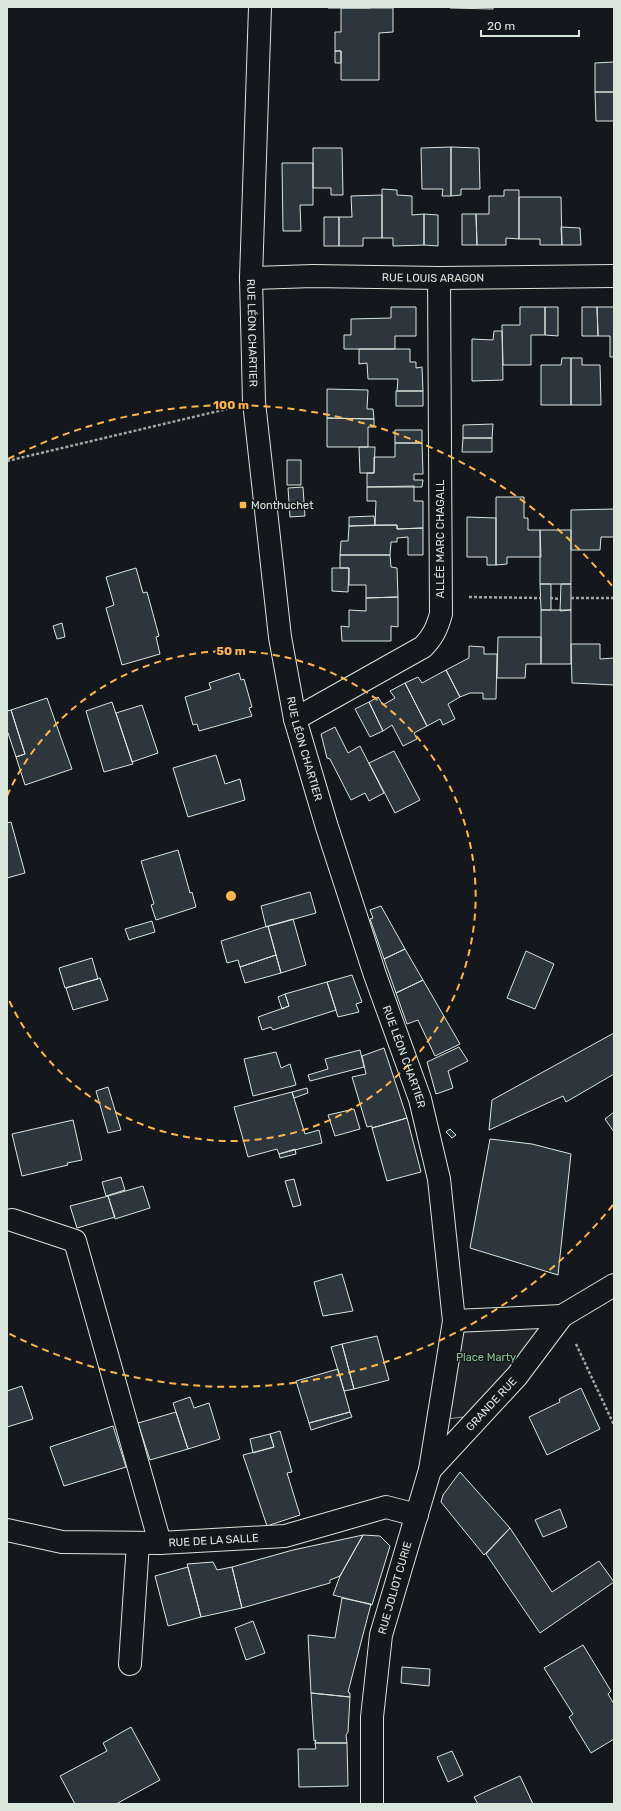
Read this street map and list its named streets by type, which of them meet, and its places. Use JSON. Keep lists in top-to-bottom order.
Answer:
{
  "streets": {
    "street": [
      "RUE LOUIS ARAGON",
      "RUE LÉON CHARTIER",
      "ALLÉE MARC CHAGALL",
      "GRANDE RUE",
      "RUE DE LA SALLE",
      "RUE JOLIOT CURIE"
    ]
  },
  "crossings": [
    ["RUE LOUIS ARAGON", "RUE LÉON CHARTIER"],
    ["RUE LOUIS ARAGON", "ALLÉE MARC CHAGALL"],
    ["RUE LÉON CHARTIER", "ALLÉE MARC CHAGALL"],
    ["RUE LÉON CHARTIER", "GRANDE RUE"],
    ["RUE LÉON CHARTIER", "RUE JOLIOT CURIE"],
    ["GRANDE RUE", "RUE JOLIOT CURIE"],
    ["RUE DE LA SALLE", "RUE JOLIOT CURIE"]
  ],
  "parks": ["Place Marty"],
  "places": {
    "transit": ["Monthuchet"]
  },
  "scale_bar": "20 m",
  "rings": ["100 m", "50 m"]
}
